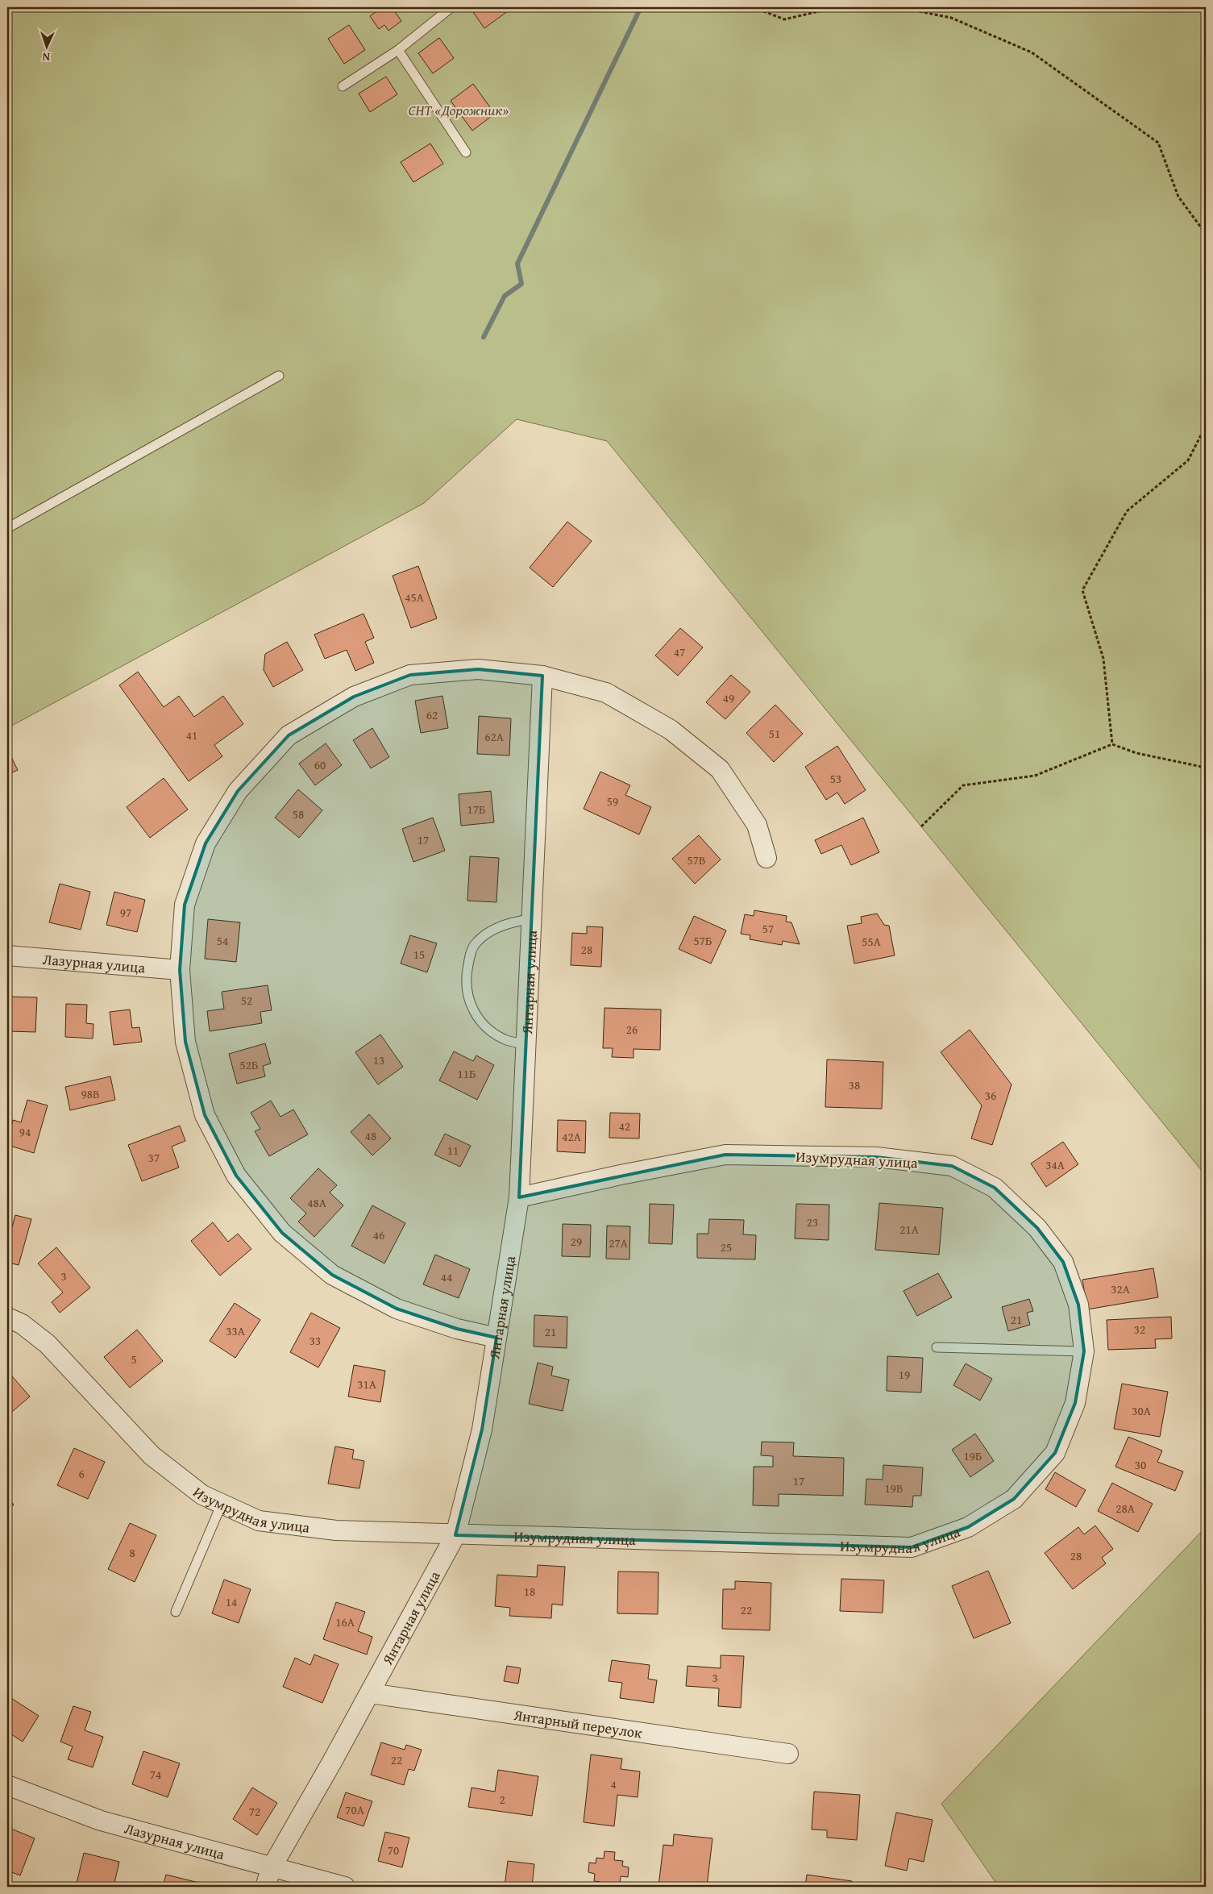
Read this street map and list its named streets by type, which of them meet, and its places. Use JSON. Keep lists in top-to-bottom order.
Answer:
{
  "streets": {
    "street": [
      "Лазурная улица",
      "Янтарная улица",
      "Изумрудная улица",
      "Янтарный переулок"
    ]
  },
  "crossings": [
    ["Лазурная улица", "Янтарная улица"],
    ["Янтарная улица", "Изумрудная улица"],
    ["Янтарная улица", "Янтарный переулок"]
  ],
  "parks": ["СНТ «Дорожник»"],
  "house_numbers": [
    "45А",
    "47",
    "49",
    "62",
    "51",
    "41",
    "62А",
    "60",
    "53",
    "59",
    "17Б",
    "58",
    "17",
    "57В",
    "97",
    "57",
    "54",
    "57Б",
    "55А",
    "28",
    "15",
    "52",
    "26",
    "13",
    "52Б",
    "11Б",
    "38",
    "98В",
    "36",
    "42",
    "94",
    "48",
    "42А",
    "11",
    "37",
    "34А",
    "48А",
    "23",
    "21А",
    "46",
    "29",
    "27А",
    "25",
    "3",
    "44",
    "32А",
    "21",
    "32",
    "33А",
    "21",
    "33",
    "5",
    "19",
    "31А",
    "30А",
    "19Б",
    "30",
    "6",
    "17",
    "19В",
    "28А",
    "8",
    "28",
    "18",
    "14",
    "22",
    "16А",
    "3",
    "22",
    "74",
    "4",
    "2",
    "70А",
    "72",
    "70"
  ],
  "north": "bottom"
}
